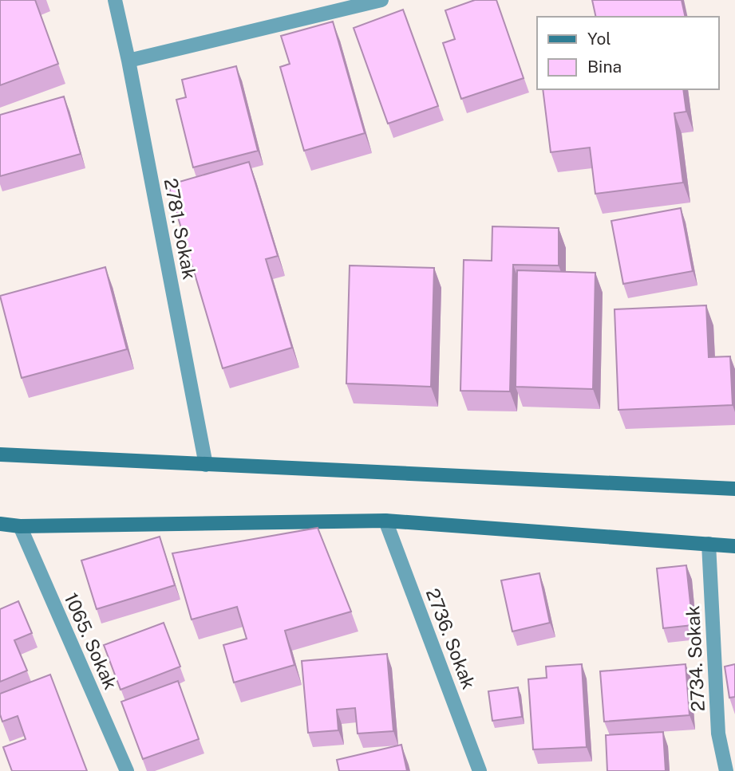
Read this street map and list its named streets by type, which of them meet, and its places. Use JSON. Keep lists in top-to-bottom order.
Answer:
{
  "streets": {
    "street": [
      "2781. Sokak",
      "2736. Sokak",
      "1065. Sokak",
      "2734. Sokak"
    ]
  },
  "legend": ["Yol", "Bina"]
}
